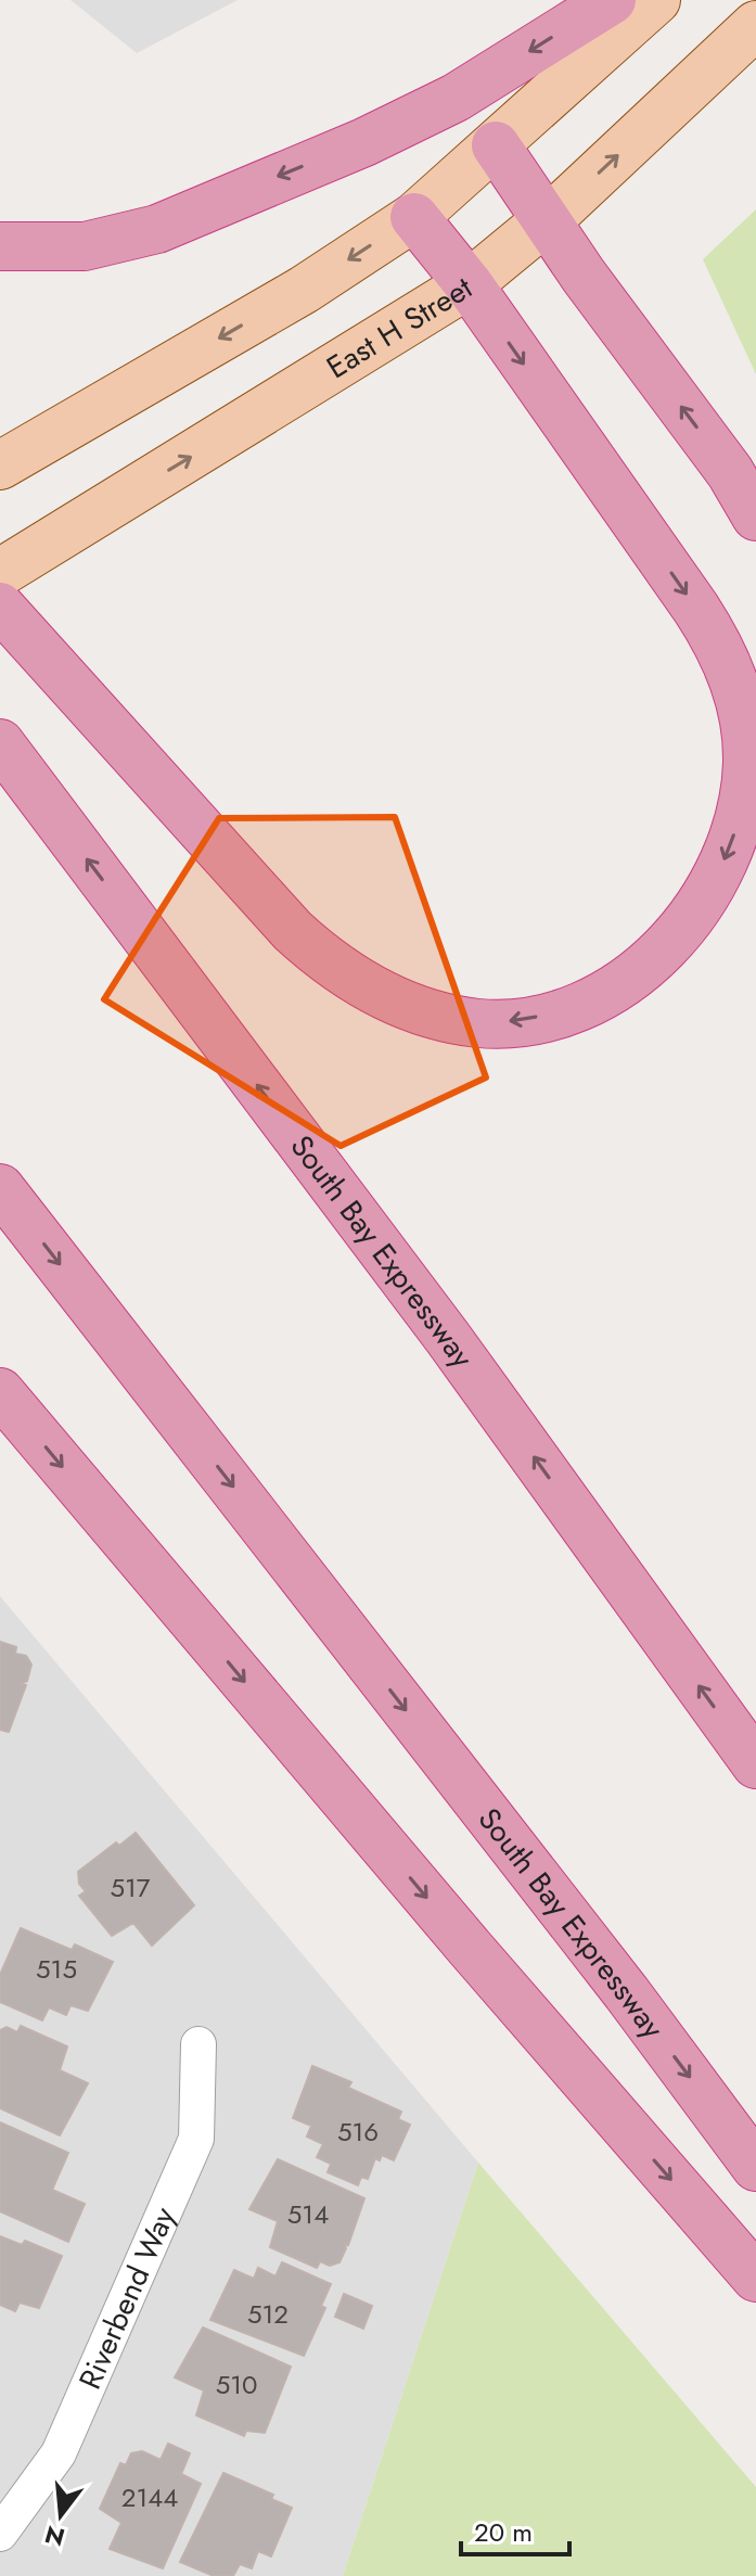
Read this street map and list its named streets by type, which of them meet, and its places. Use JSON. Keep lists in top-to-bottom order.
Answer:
{
  "streets": {
    "highway": ["South Bay Expressway"],
    "main road": ["East H Street"],
    "street": ["Riverbend Way"]
  },
  "house_numbers": [
    "517",
    "515",
    "516",
    "514",
    "512",
    "510",
    "2144"
  ],
  "scale_bar": "20 m",
  "north": "bottom"
}
